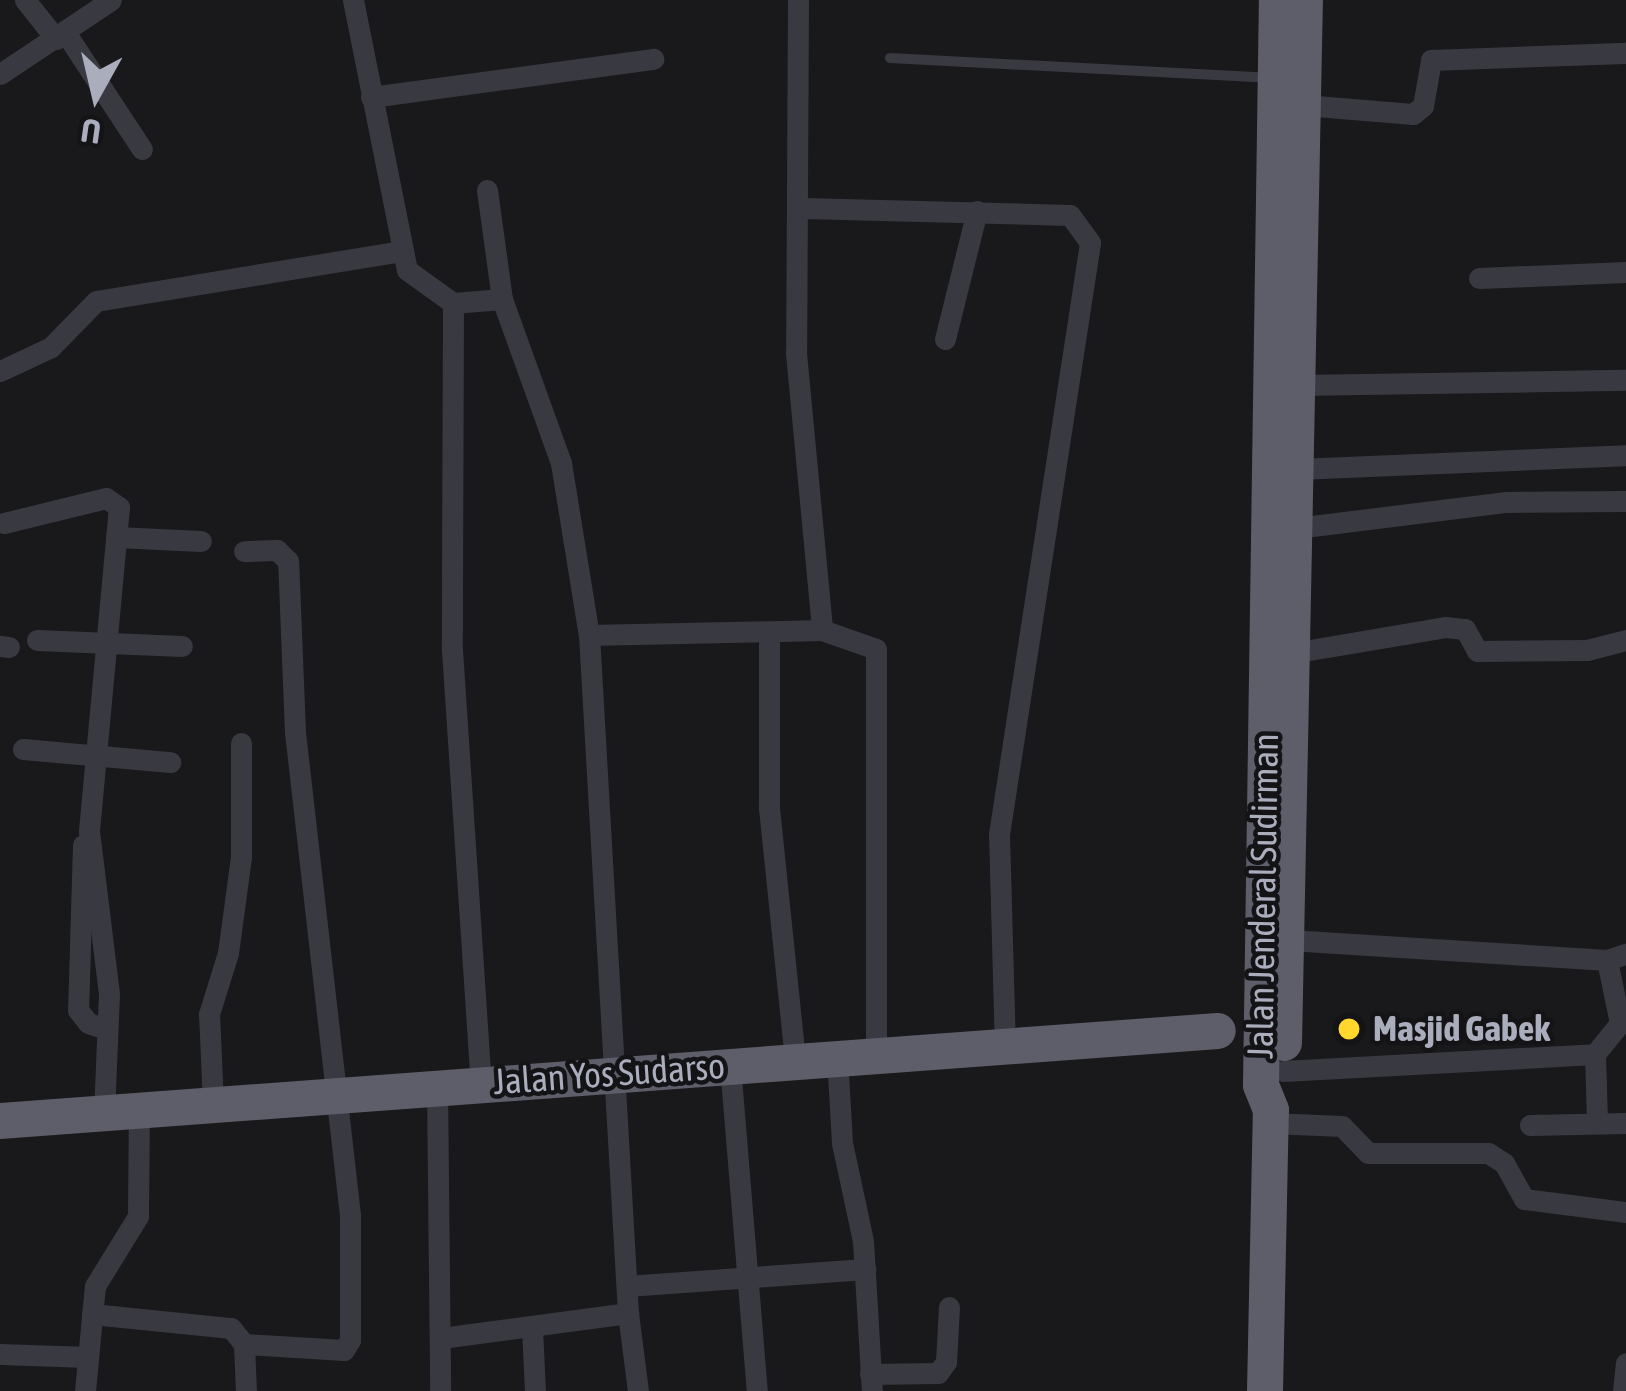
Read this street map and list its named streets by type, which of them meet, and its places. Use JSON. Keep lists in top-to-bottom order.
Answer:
{
  "streets": {
    "highway": ["Jalan Jenderal Sudirman", "Jalan Yos Sudarso"]
  },
  "places": ["Masjid Gabek"],
  "north": "bottom"
}
